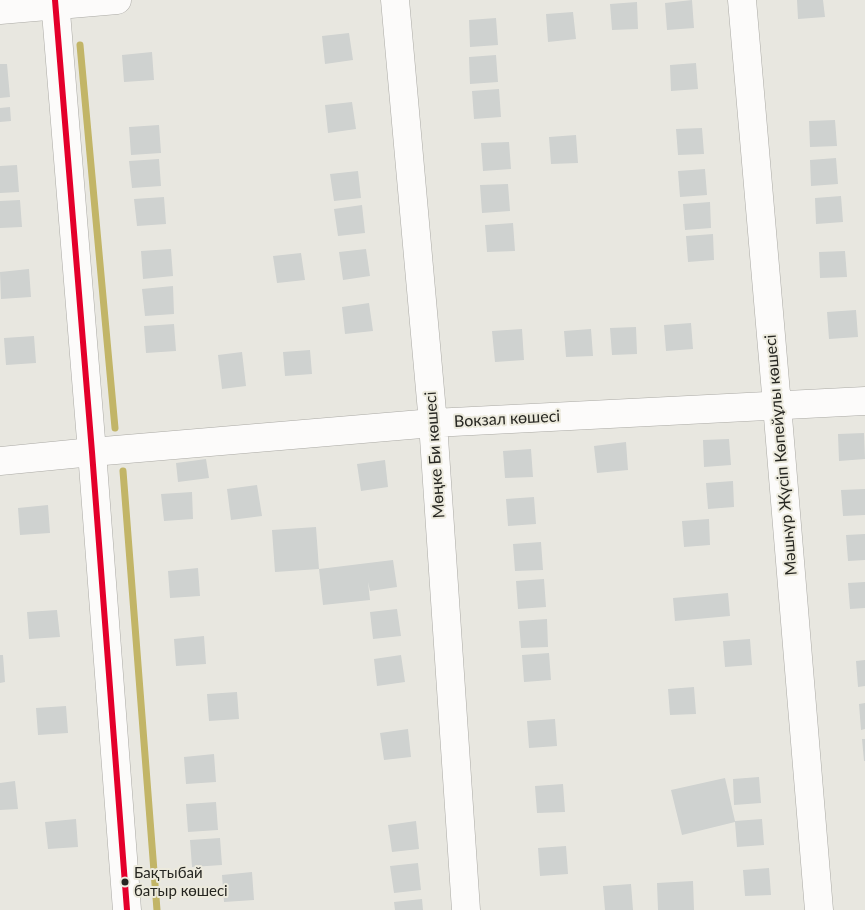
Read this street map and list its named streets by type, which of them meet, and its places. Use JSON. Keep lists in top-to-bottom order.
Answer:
{
  "streets": {
    "street": ["Вокзал көшесі", "Мөңке Би көшесі", "Мәшһүр Жүсіп Көпейұлы көшесі"]
  },
  "crossings": [
    ["Вокзал көшесі", "Мөңке Би көшесі"],
    ["Вокзал көшесі", "Мәшһүр Жүсіп Көпейұлы көшесі"]
  ],
  "places": ["Бақтыбай батыр көшесі"]
}
